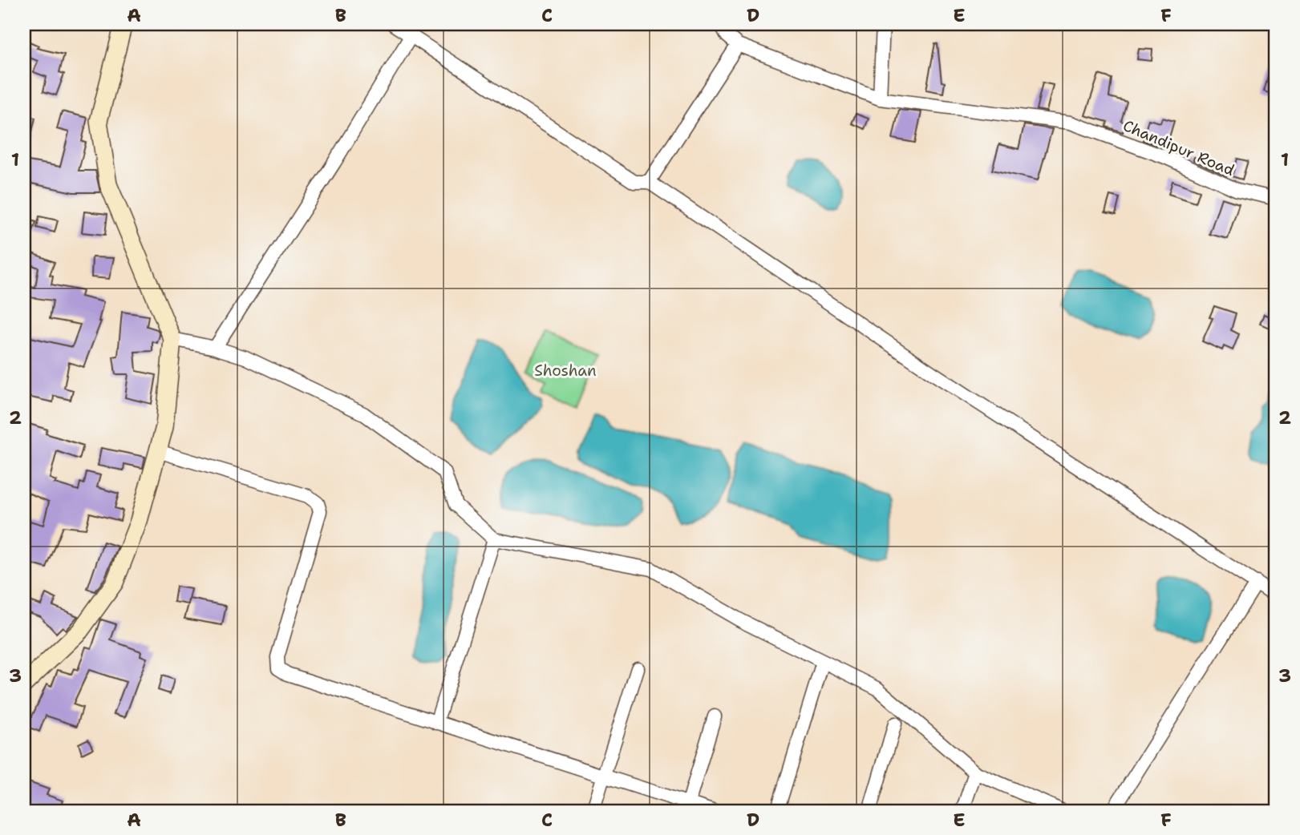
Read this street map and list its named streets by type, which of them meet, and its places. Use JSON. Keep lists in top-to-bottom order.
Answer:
{
  "streets": {
    "street": ["Chandipur Road"]
  },
  "parks": ["Shoshan"],
  "grid": {
    "columns": [
      "A",
      "B",
      "C",
      "D",
      "E",
      "F"
    ],
    "rows": ["1", "2", "3"]
  }
}
